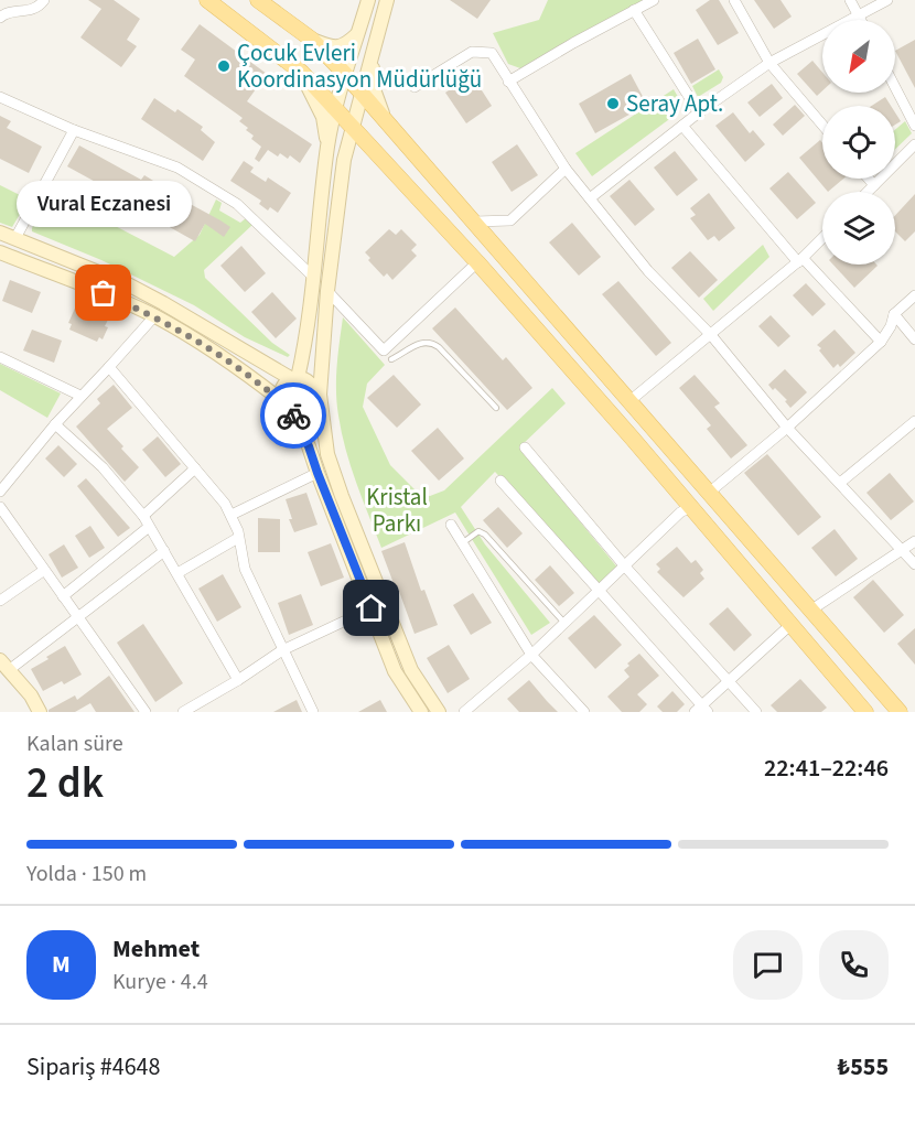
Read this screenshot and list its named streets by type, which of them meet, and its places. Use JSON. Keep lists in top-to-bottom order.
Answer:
{
  "parks": ["Kristal Parkı"],
  "places": ["Çocuk Evleri Koordinasyon Müdürlüğü", "Seray Apt.", "Vural Eczanesi"],
  "north": "bottom left",
  "page": {
    "bubble": "Vural Eczanesi",
    "heading": ["2 dk", "Kalan süre", "22:41–22:46"],
    "panel": [
      "Mehmet",
      "Kurye · 4.4",
      "Sipariş #4648",
      "₺555"
    ],
    "bar": "Yolda · 150 m",
    "round": "M"
  }
}
